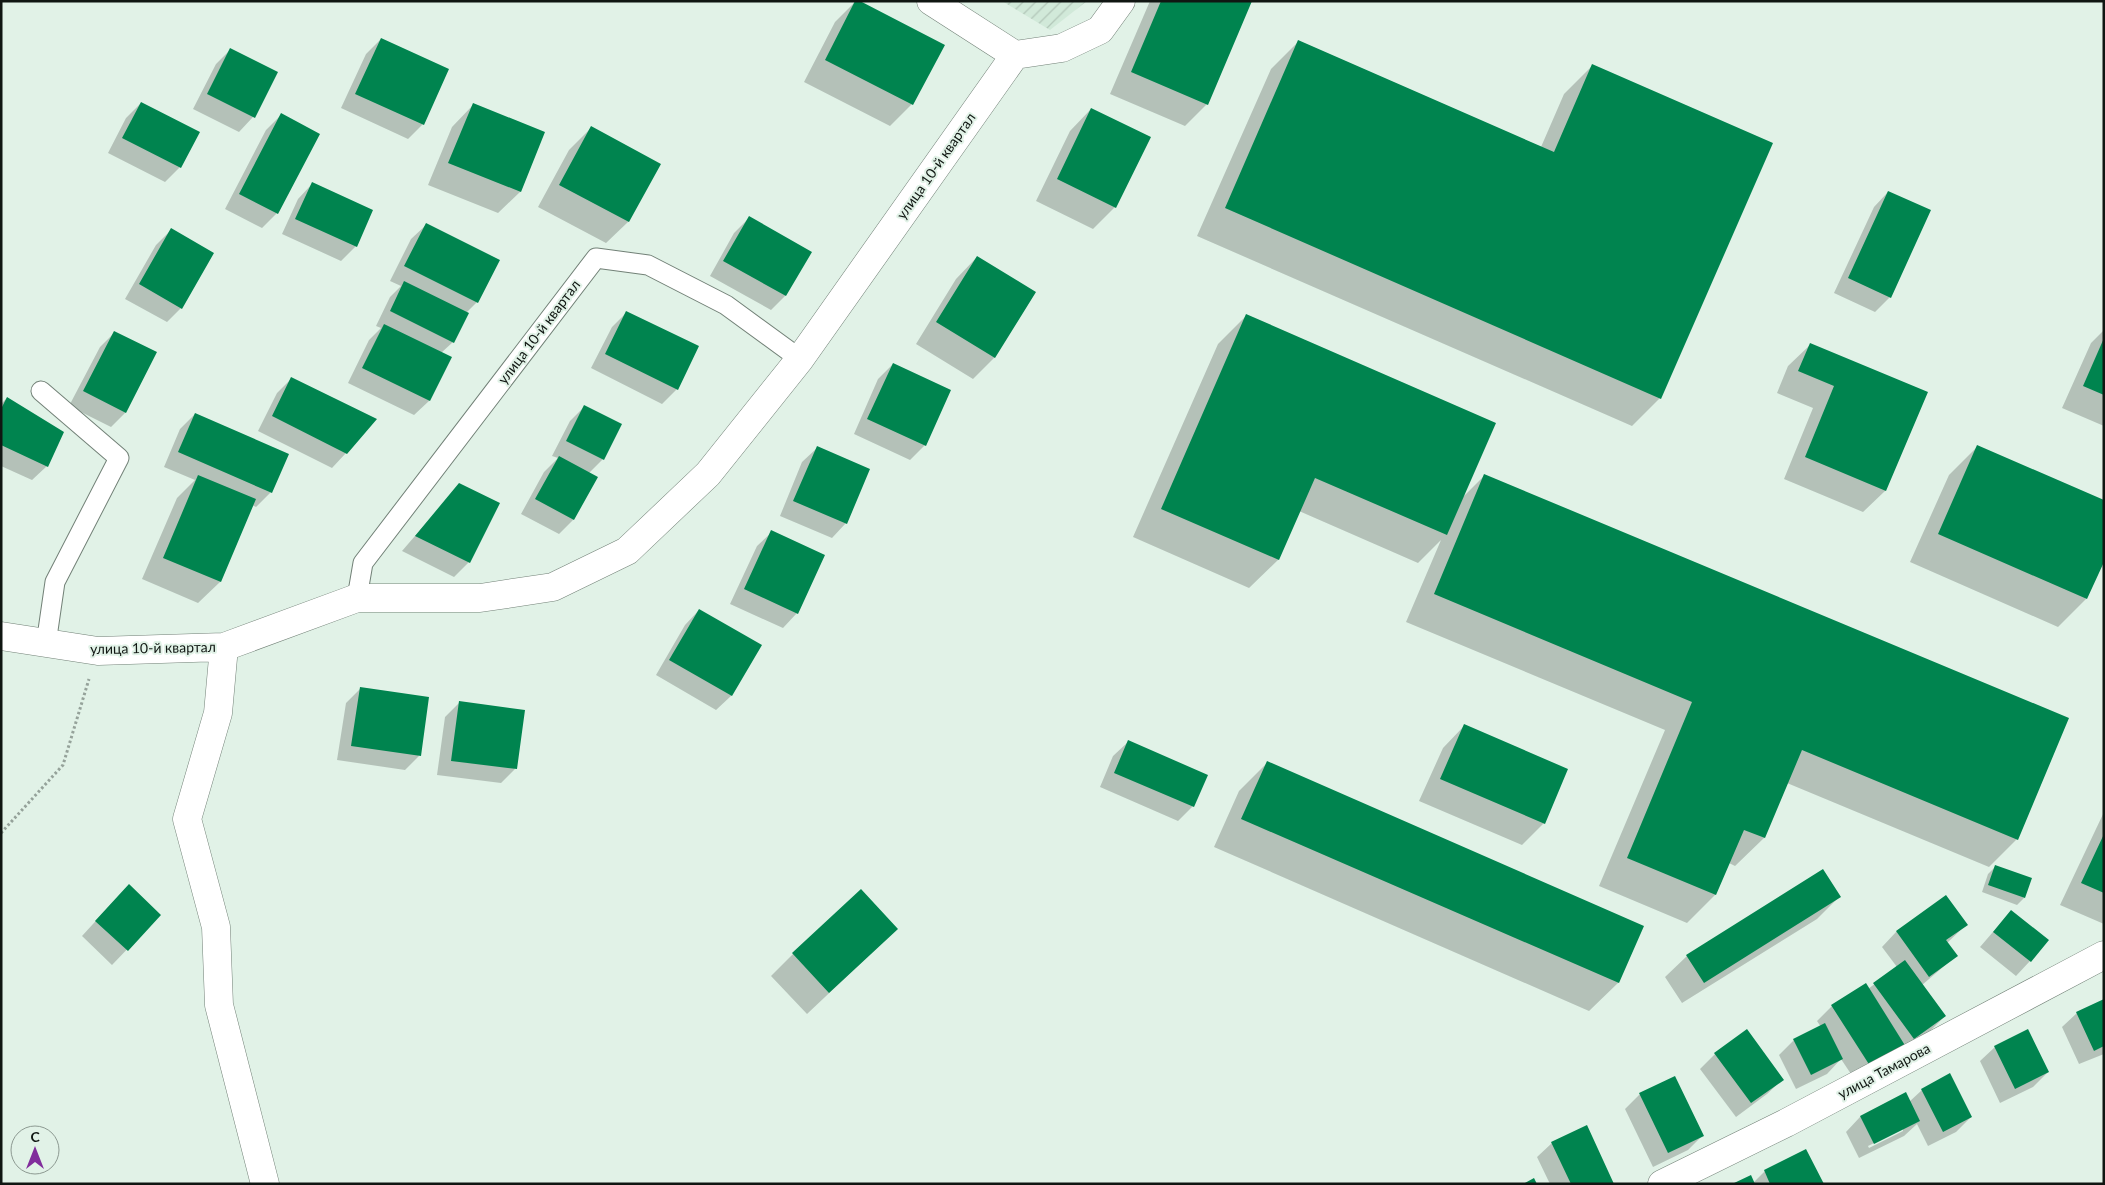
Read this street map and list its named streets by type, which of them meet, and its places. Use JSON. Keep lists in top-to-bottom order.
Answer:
{
  "streets": {
    "street": ["улица 10-й квартал", "улица Тамарова"]
  },
  "north": "top"
}
